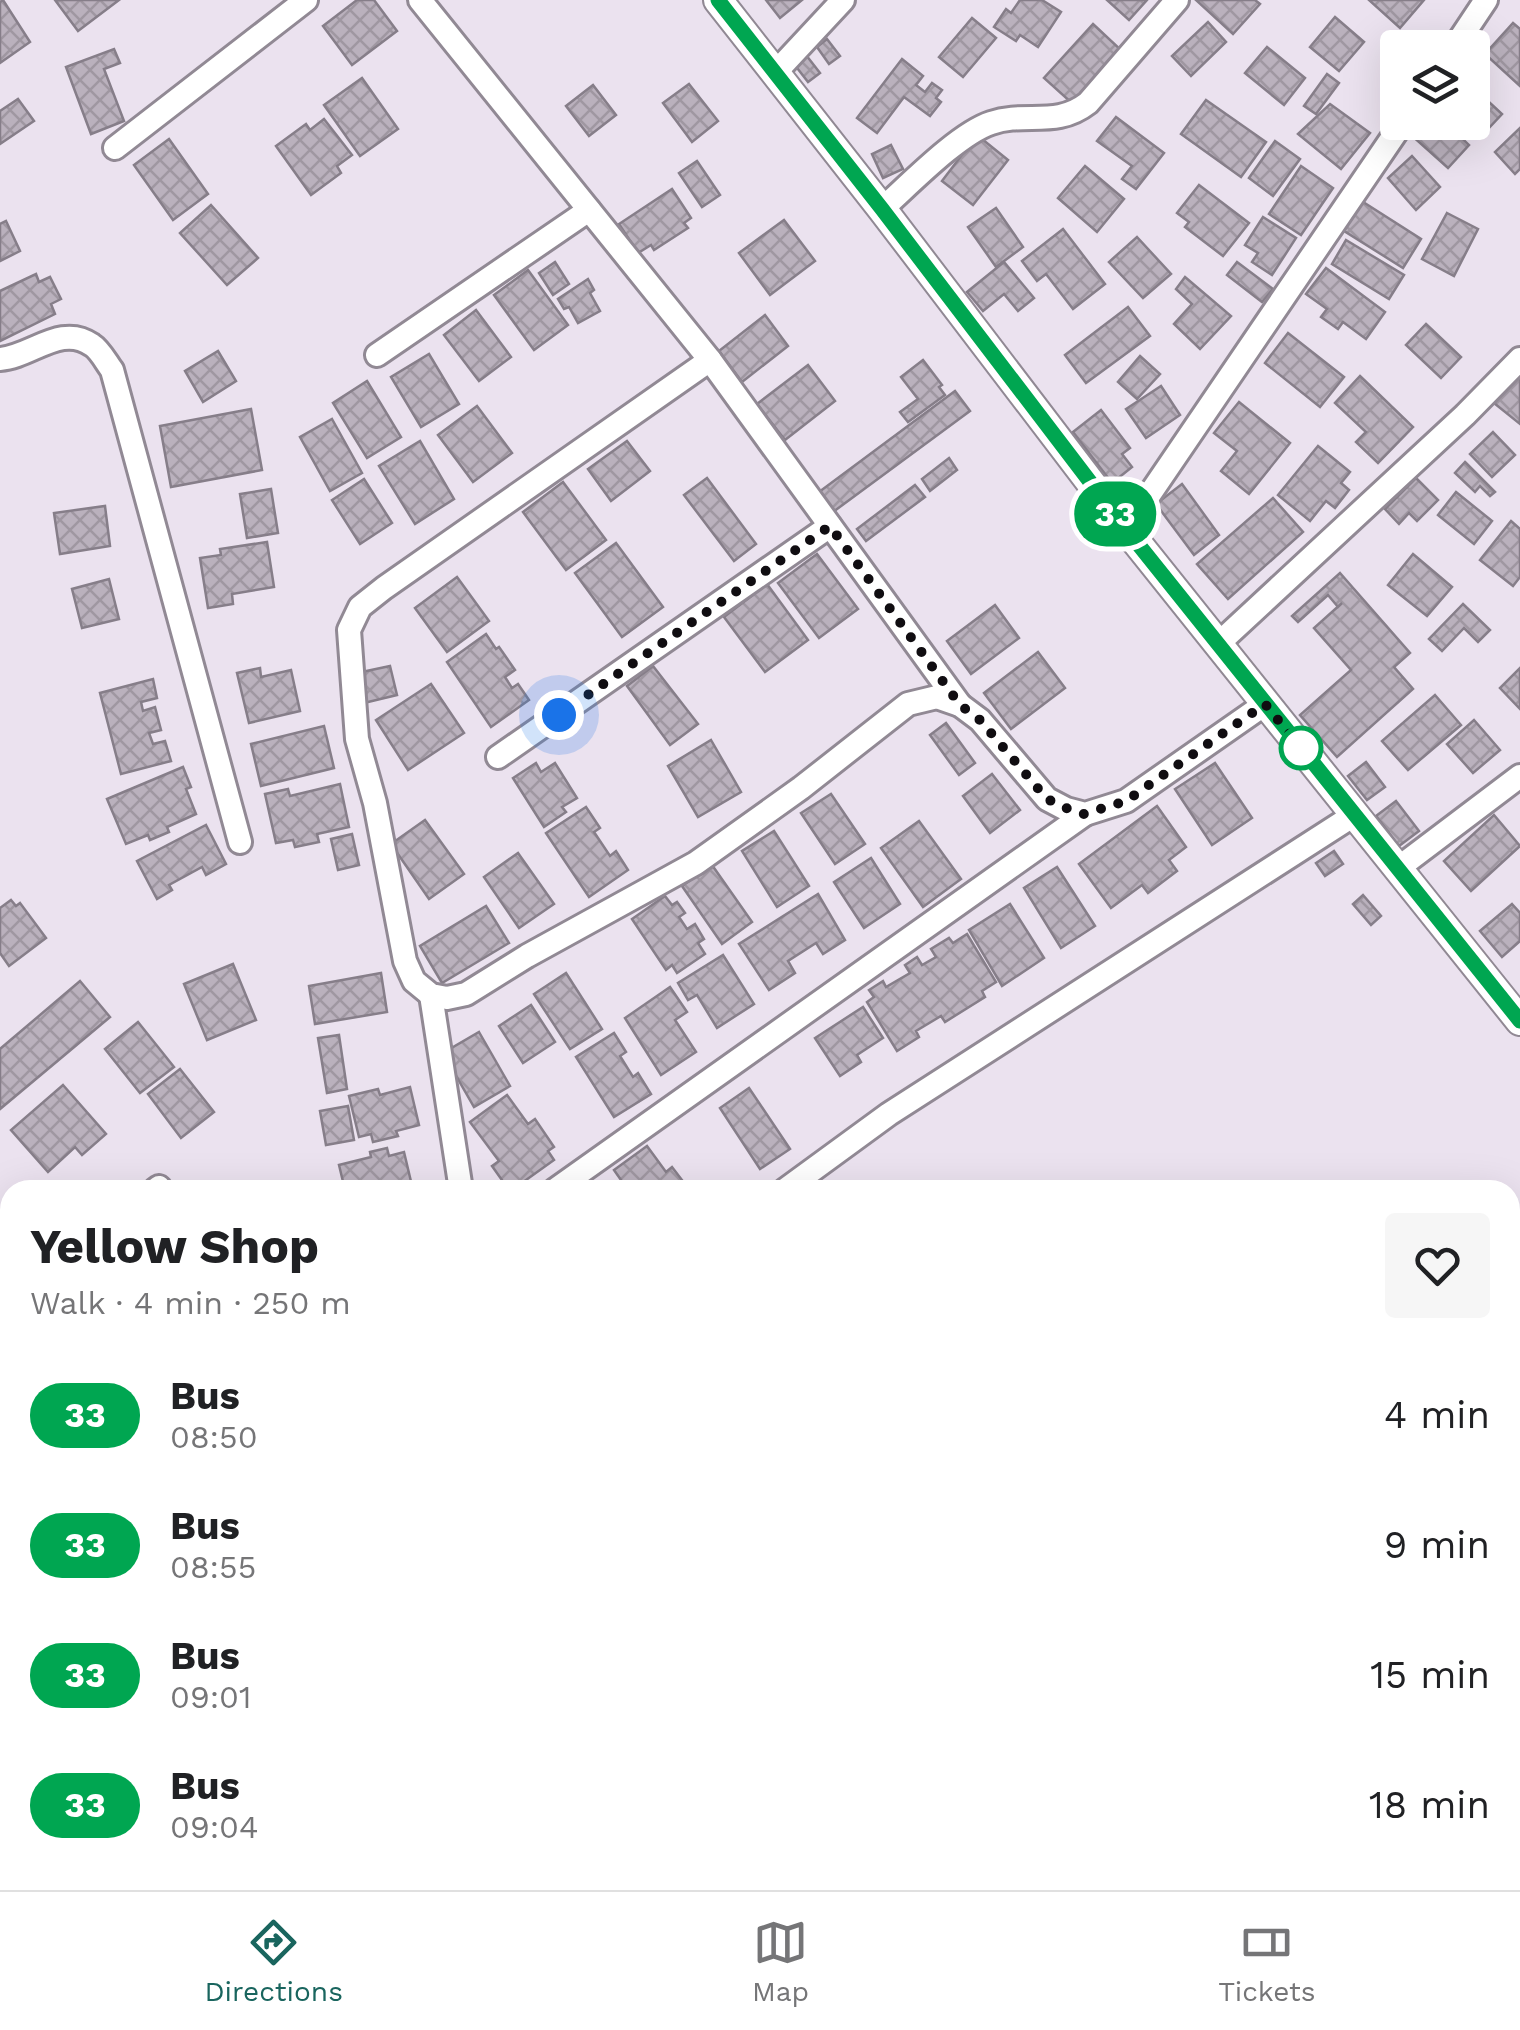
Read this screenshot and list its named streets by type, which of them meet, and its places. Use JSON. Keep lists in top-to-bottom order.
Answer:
{
  "lines": ["bus line 33"],
  "page": {
    "on_map": "33",
    "heading": ["Yellow Shop", "Walk · 4 min · 250 m"],
    "list": [
      {
        "mark": "33",
        "name": "Bus",
        "note": "08:50",
        "value": "4 min"
      },
      {
        "mark": "33",
        "name": "Bus",
        "note": "08:55",
        "value": "9 min"
      },
      {
        "mark": "33",
        "name": "Bus",
        "note": "09:01",
        "value": "15 min"
      },
      {
        "mark": "33",
        "name": "Bus",
        "note": "09:04",
        "value": "18 min"
      }
    ],
    "tabs": ["Directions", "Map", "Tickets"]
  }
}
